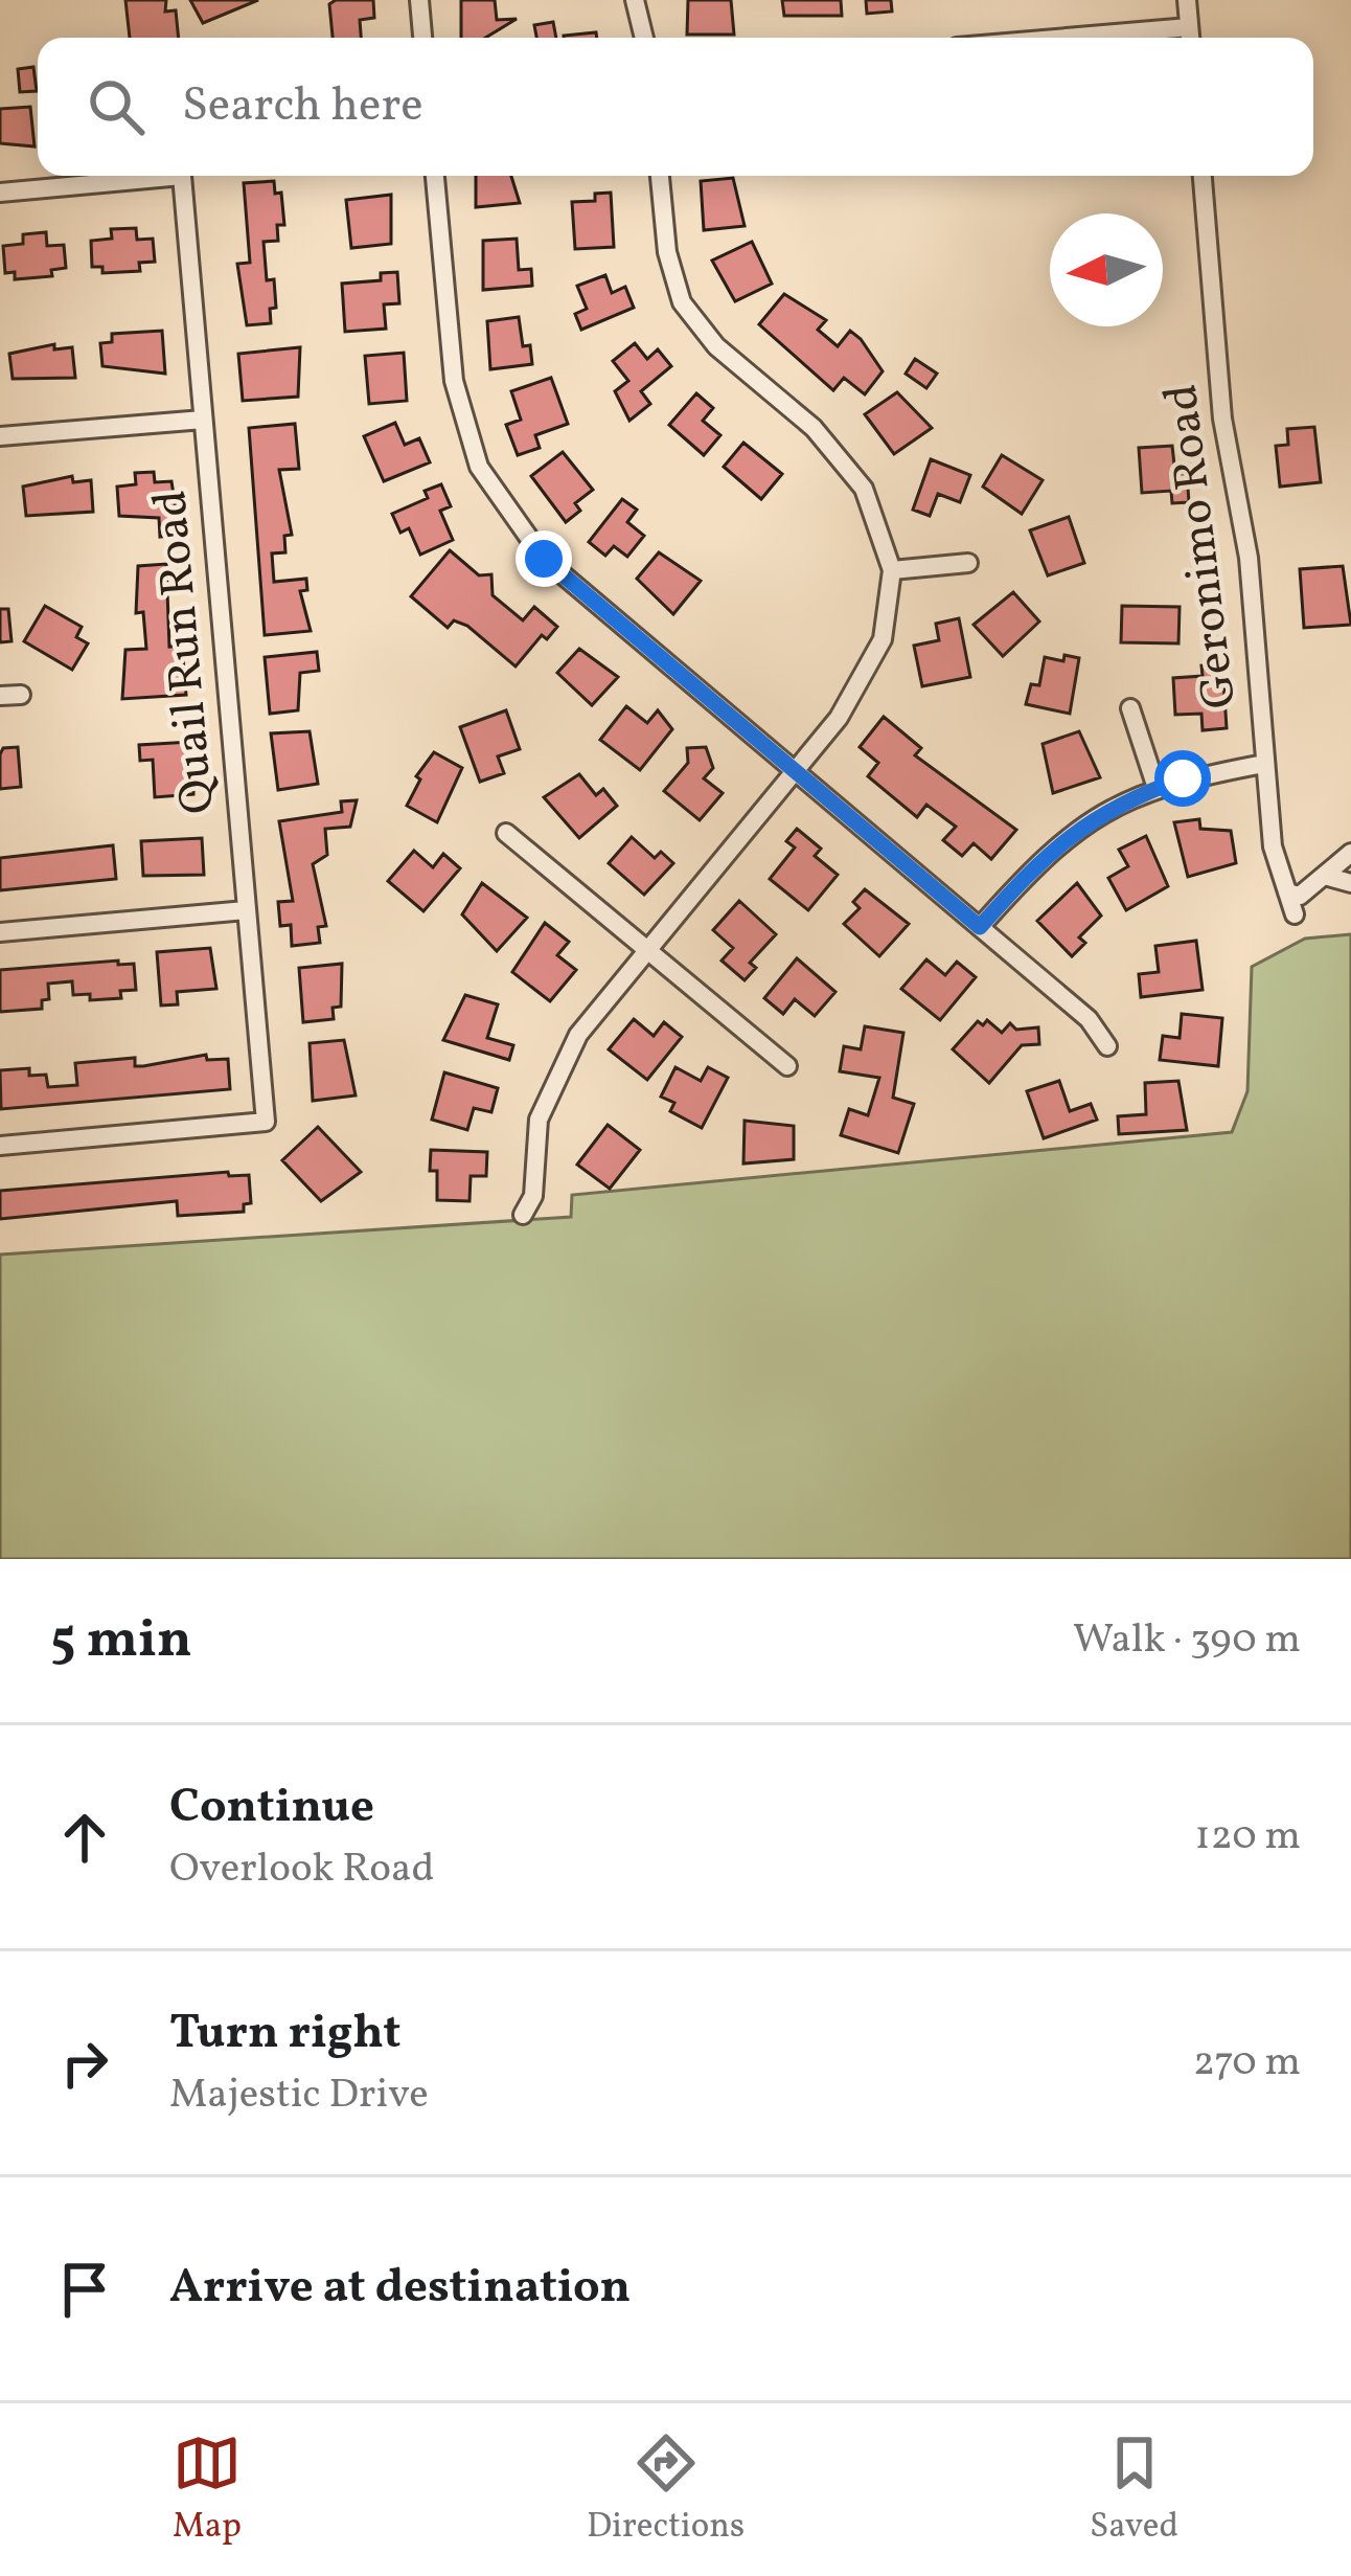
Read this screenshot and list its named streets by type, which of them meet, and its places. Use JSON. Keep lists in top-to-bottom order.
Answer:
{
  "streets": {
    "street": ["Geronimo Road", "Quail Run Road"]
  },
  "north": "left",
  "page": {
    "search": "Search here",
    "heading": ["5 min", "Walk · 390 m"],
    "list": [
      ["Continue", "Overlook Road", "120 m"],
      ["Turn right", "Majestic Drive", "270 m"],
      "Arrive at destination"
    ],
    "nav": ["Map", "Directions", "Saved"]
  }
}
